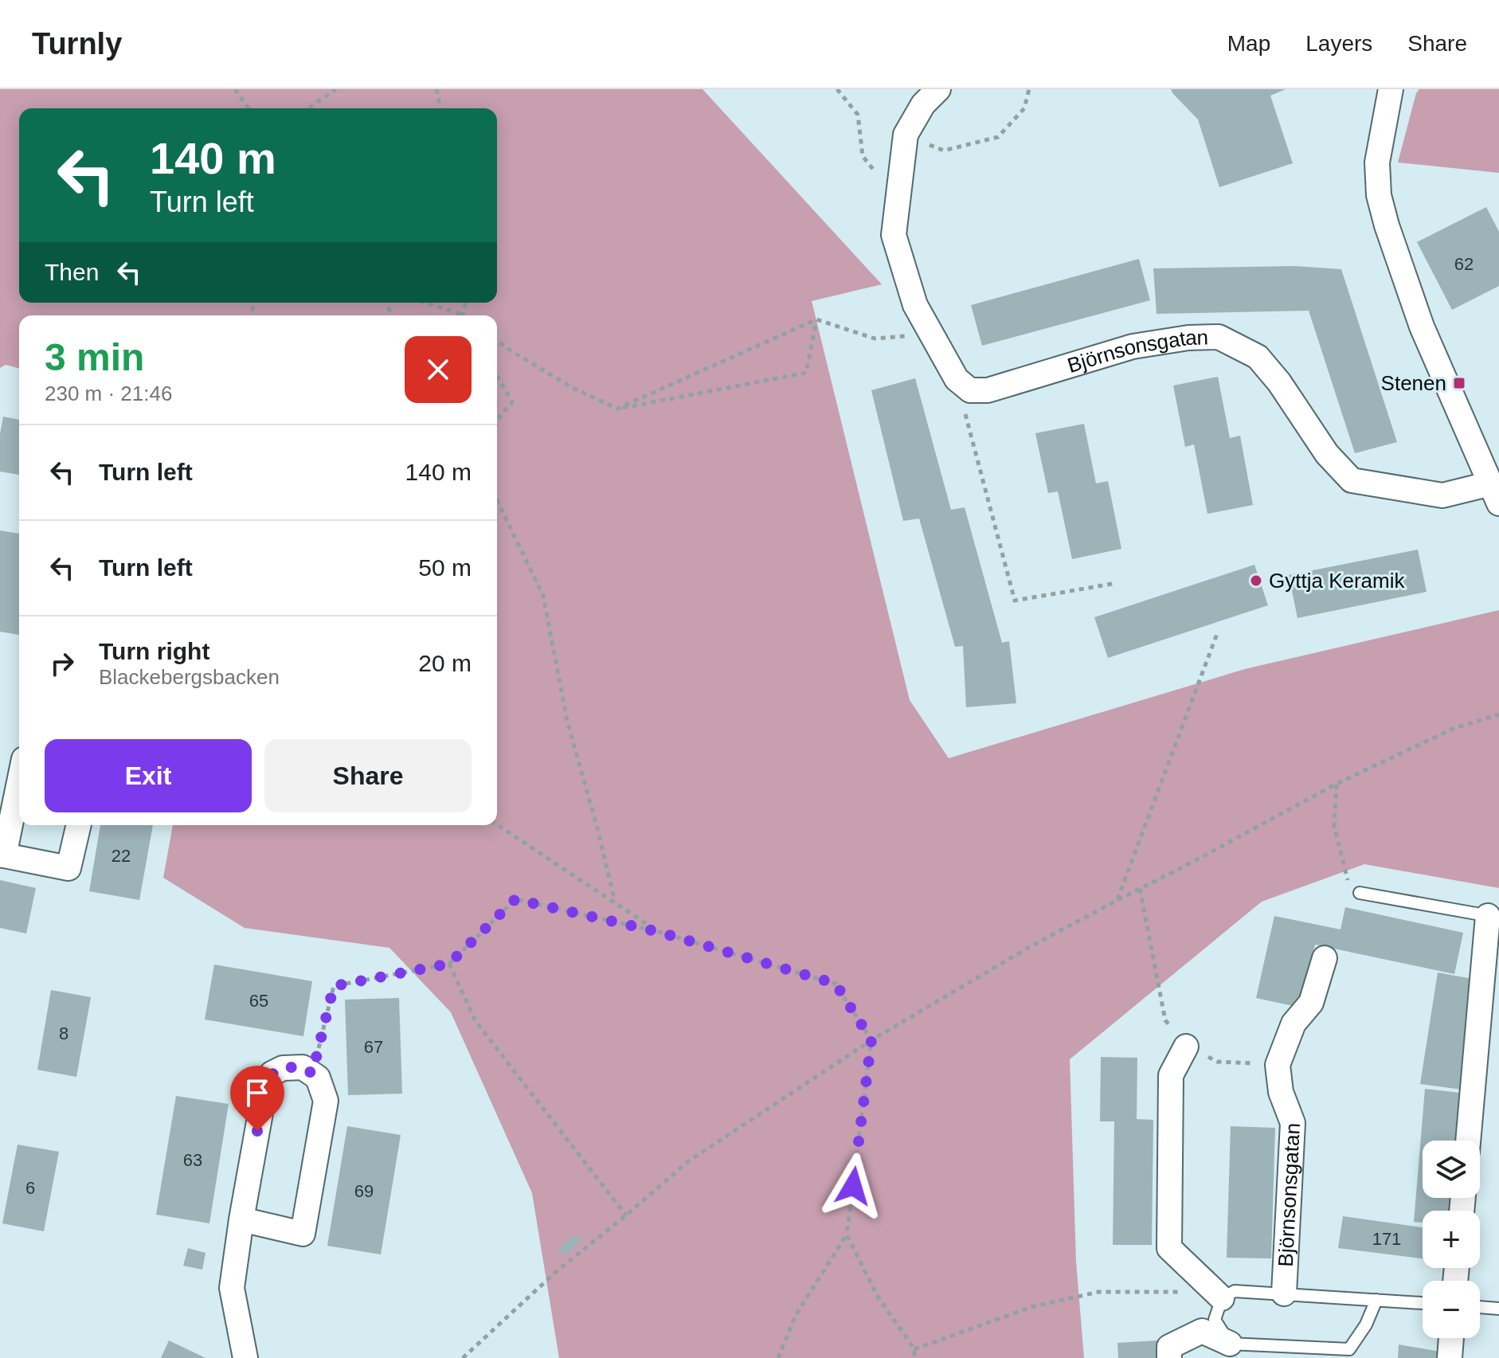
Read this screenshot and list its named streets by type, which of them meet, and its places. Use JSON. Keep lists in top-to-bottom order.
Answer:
{
  "streets": {
    "street": ["Björnsonsgatan"]
  },
  "places": {
    "transit": ["Stenen"],
    "other": ["Gyttja Keramik"]
  },
  "house_numbers": [
    "62",
    "22",
    "65",
    "8",
    "67",
    "63",
    "6",
    "69",
    "171"
  ],
  "page": {
    "header": "Turnly",
    "nav": ["Map", "Layers", "Share"],
    "turn": ["140 m", "Turn left"],
    "then": "Then",
    "heading": ["3 min", "230 m · 21:46"],
    "list": [
      {
        "name": "Turn left",
        "value": "140 m"
      },
      {
        "name": "Turn left",
        "value": "50 m"
      },
      {
        "name": "Turn right",
        "note": "Blackebergsbacken",
        "value": "20 m"
      }
    ],
    "buttons": ["Exit", "Share"],
    "map_buttons": ["+", "−"]
  }
}
